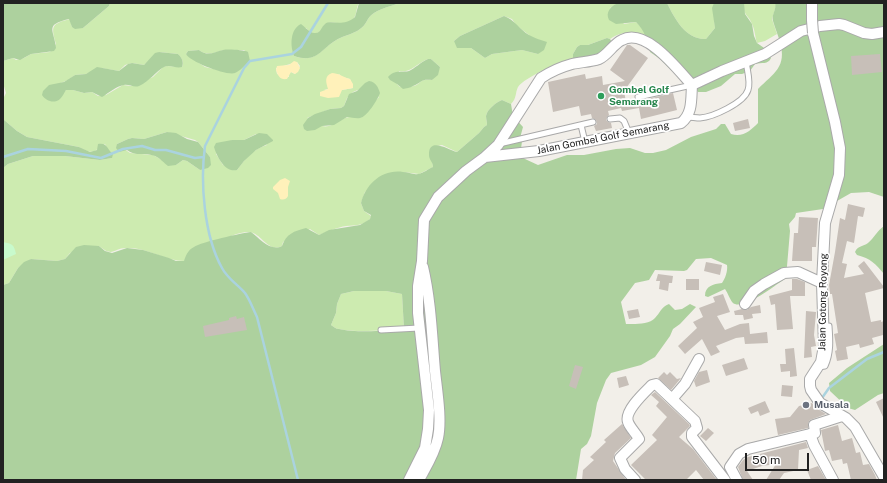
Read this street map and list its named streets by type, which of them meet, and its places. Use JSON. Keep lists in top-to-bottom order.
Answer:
{
  "streets": {
    "street": ["Jalan Gombel Golf Semarang", "Jalan Gotong Royong"]
  },
  "places": ["Gombel Golf Semarang", "Musala"],
  "scale_bar": "50 m"
}
